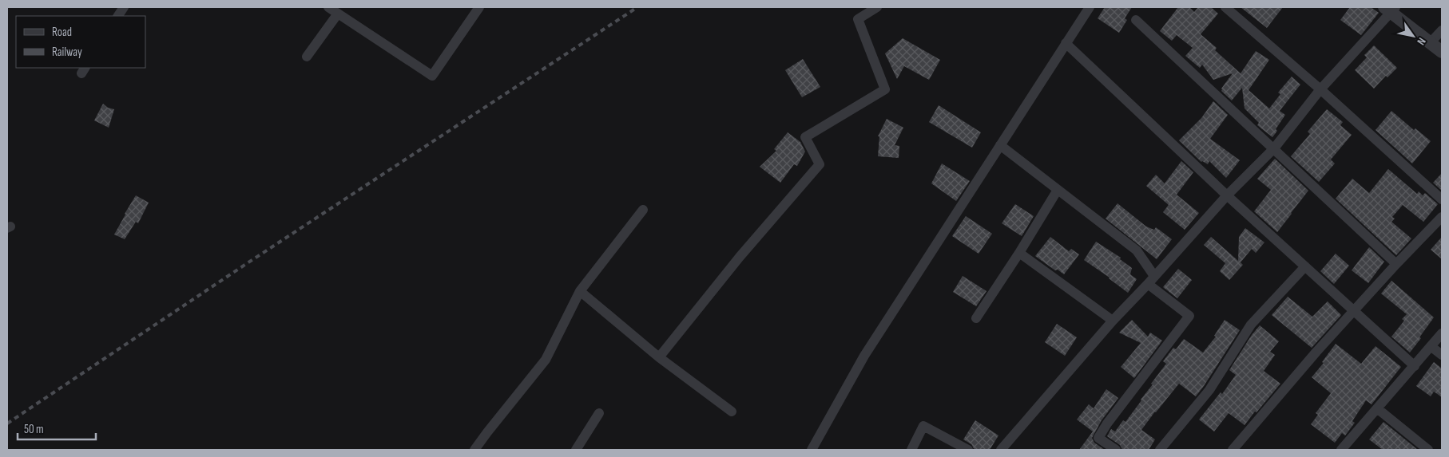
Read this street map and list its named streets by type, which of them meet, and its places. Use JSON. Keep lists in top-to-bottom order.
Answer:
{
  "legend": ["Road", "Railway"],
  "scale_bar": "50 m",
  "north": "bottom right"
}
